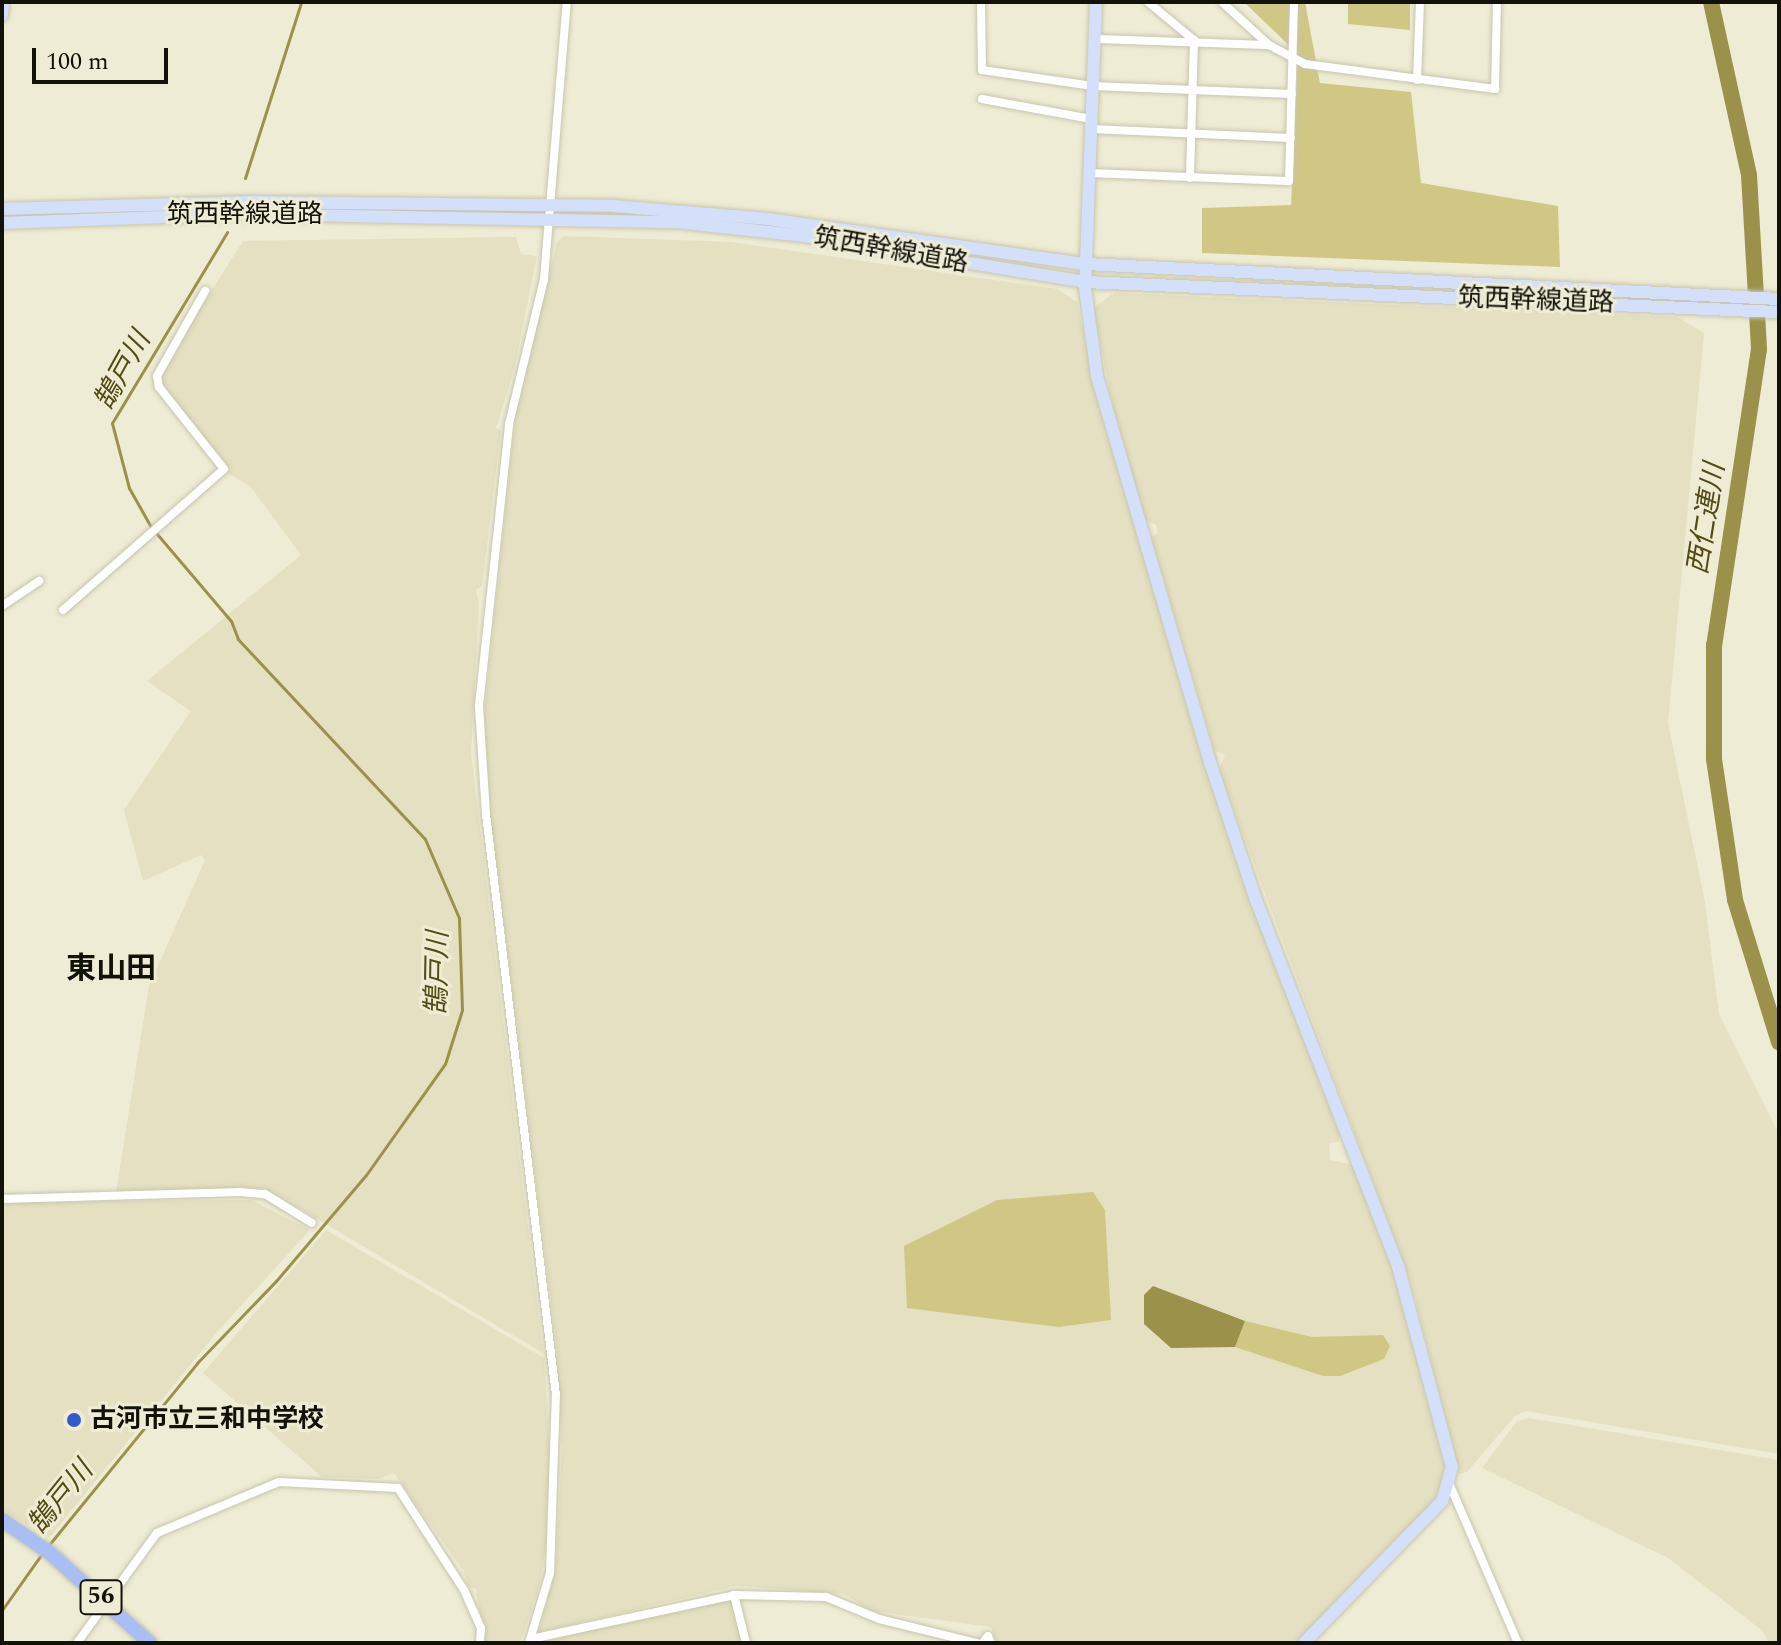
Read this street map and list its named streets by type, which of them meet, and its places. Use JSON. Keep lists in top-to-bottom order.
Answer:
{
  "streets": {
    "main road": ["56"],
    "street": ["筑西幹線道路"]
  },
  "districts": ["東山田"],
  "water": ["鵠戸川", "西仁連川"],
  "places": ["古河市立三和中学校"],
  "scale_bar": "100 m"
}
